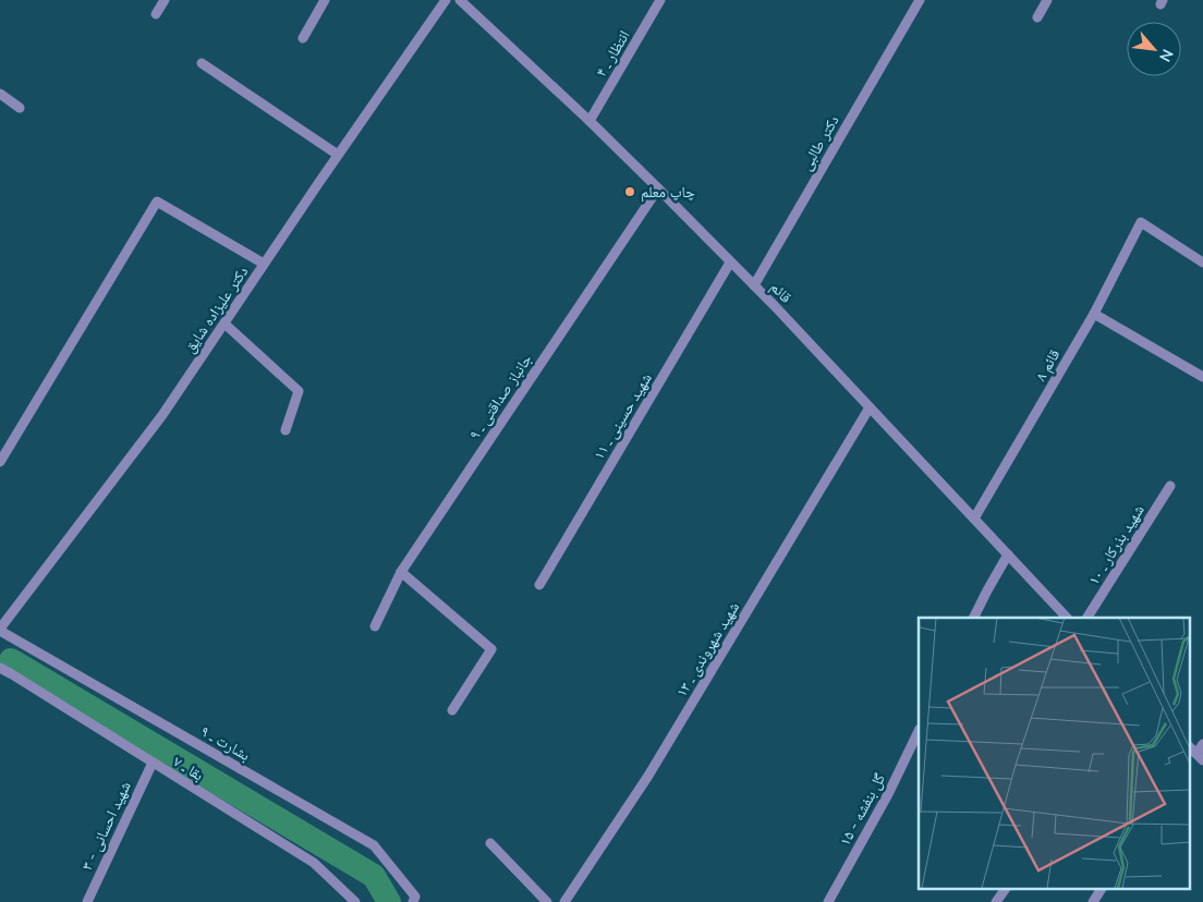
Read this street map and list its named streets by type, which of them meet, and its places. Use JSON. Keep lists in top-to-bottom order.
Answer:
{
  "streets": {
    "street": [
      "انتظار ـ ۴",
      "دکتر طالبی",
      "قائم",
      "دکتر علیزاده شایق",
      "قائم ۸",
      "جانباز صداقتی ـ ۹",
      "شهید حسینی ـ ۱۱",
      "شهید بذرکار ـ ۱۰",
      "شهید شهروندی ـ ۱۳",
      "بشارت ـ ۹",
      "بقا ـ ۷",
      "گل بنفشه - ۱۵",
      "شهید احسانی - ۳"
    ]
  },
  "crossings": [
    ["انتظار ـ ۴", "قائم"],
    ["دکتر طالبی", "قائم"],
    ["قائم", "قائم ۸"],
    ["قائم", "جانباز صداقتی ـ ۹"],
    ["قائم", "شهید حسینی ـ ۱۱"],
    ["قائم", "شهید شهروندی ـ ۱۳"],
    ["دکتر علیزاده شایق", "بشارت ـ ۹"],
    ["بقا ـ ۷", "شهید احسانی - ۳"]
  ],
  "places": ["چاپ معلم"],
  "north": "bottom right"
}
